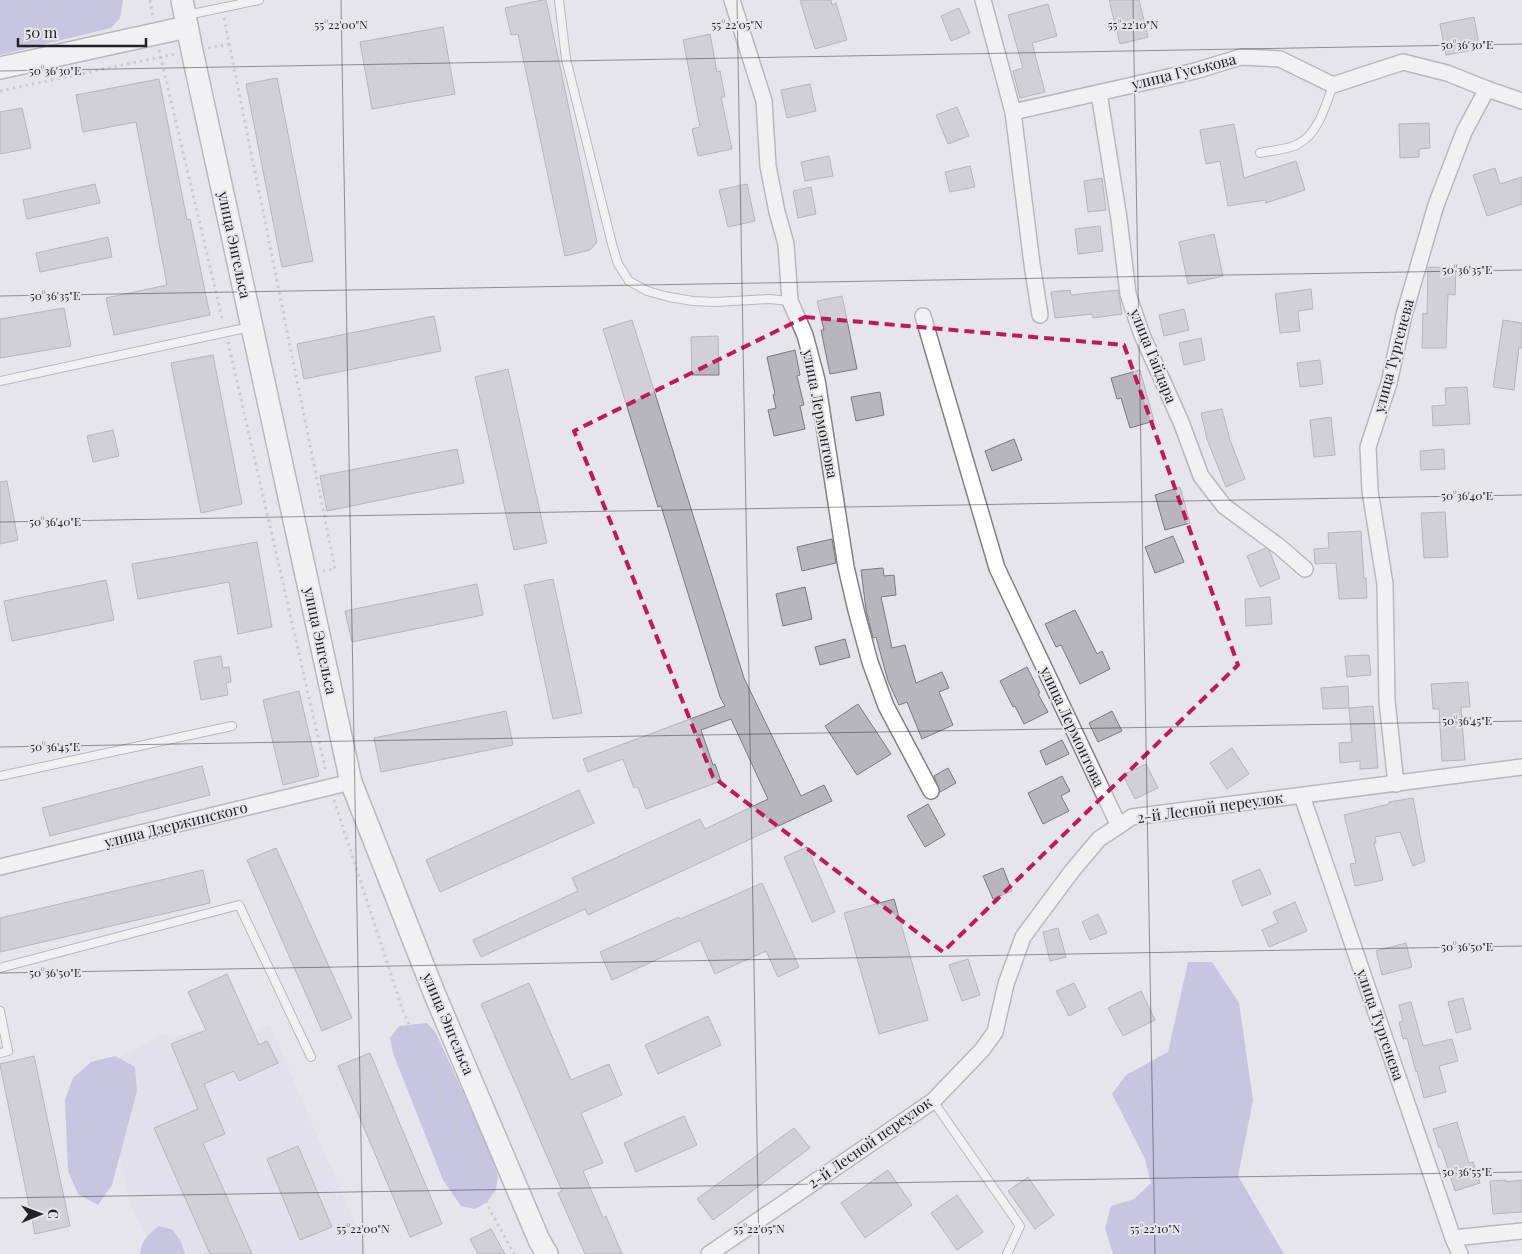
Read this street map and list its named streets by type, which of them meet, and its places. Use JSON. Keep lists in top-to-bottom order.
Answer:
{
  "streets": {
    "main road": ["улица Энгельса"],
    "street": [
      "улица Гуськова",
      "улица Гайдара",
      "улица Тургенева",
      "улица Лермонтова",
      "2-й Лесной переулок",
      "улица Дзержинского"
    ]
  },
  "crossings": [
    ["улица Гуськова", "улица Гайдара"],
    ["улица Энгельса", "улица Дзержинского"],
    ["улица Тургенева", "2-й Лесной переулок"],
    ["улица Лермонтова", "2-й Лесной переулок"]
  ],
  "scale_bar": "50 m",
  "north": "right",
  "coordinates": [
    "55°22'00\"N",
    "55°22'05\"N",
    "55°22'10\"N",
    "50°36'30\"E",
    "50°36'35\"E",
    "50°36'40\"E",
    "50°36'45\"E",
    "50°36'50\"E",
    "50°36'55\"E"
  ]
}
